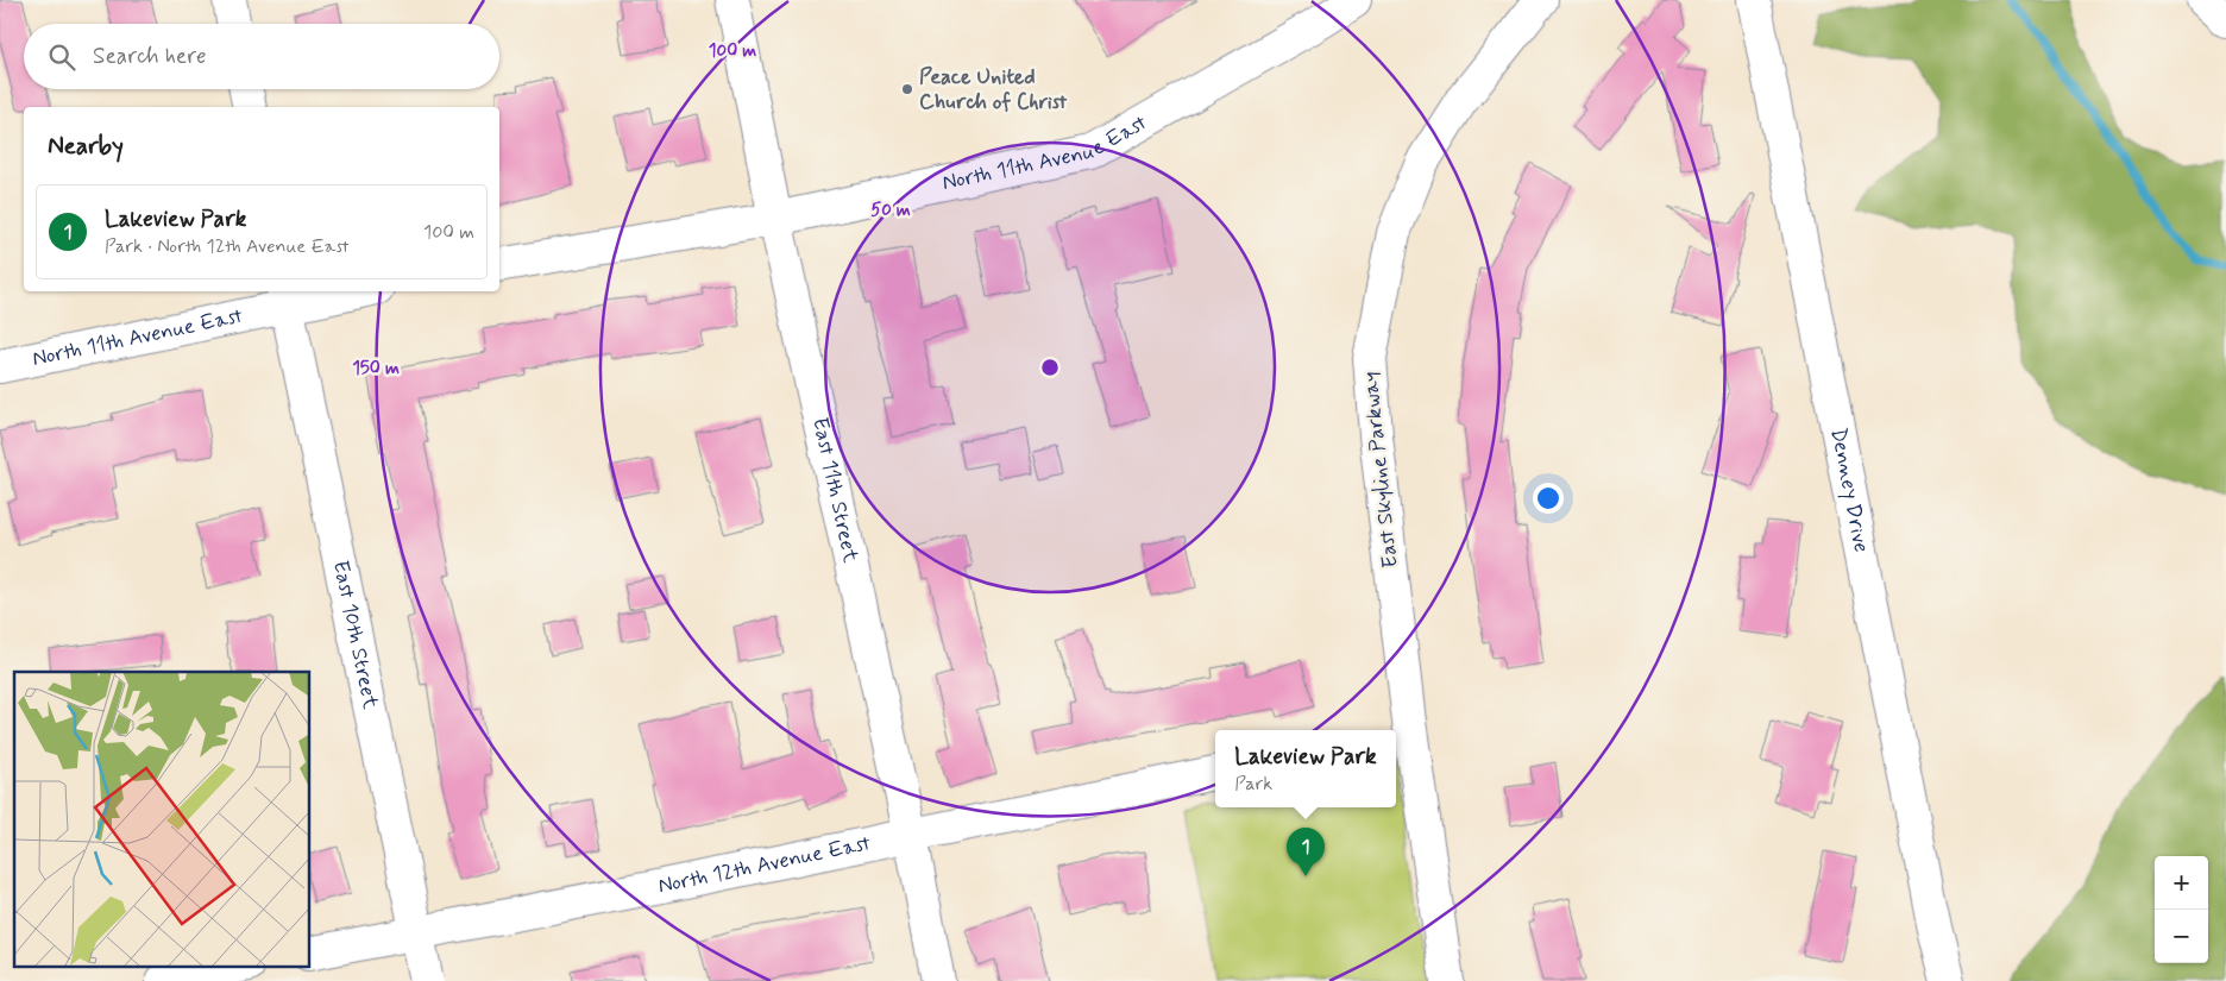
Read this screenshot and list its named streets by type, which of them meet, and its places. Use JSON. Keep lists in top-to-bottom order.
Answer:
{
  "streets": {
    "street": [
      "North 11th Avenue East",
      "East Skyline Parkway",
      "East 11th Street",
      "Denney Drive",
      "East 10th Street",
      "North 12th Avenue East"
    ]
  },
  "crossings": [
    ["North 11th Avenue East", "East 11th Street"],
    ["North 11th Avenue East", "East 10th Street"],
    ["East 11th Street", "North 12th Avenue East"],
    ["East 10th Street", "North 12th Avenue East"]
  ],
  "places": ["Peace United Church of Christ"],
  "page": {
    "search": "Search here",
    "heading": "Nearby",
    "list": [
      {
        "mark": "1",
        "name": "Lakeview Park",
        "note": "Park · North 12th Avenue East",
        "value": "100 m"
      }
    ],
    "popup": ["Lakeview Park", "Park"],
    "pins": "1",
    "map_buttons": ["+", "−"]
  },
  "rings": ["100 m", "50 m", "150 m"]
}
